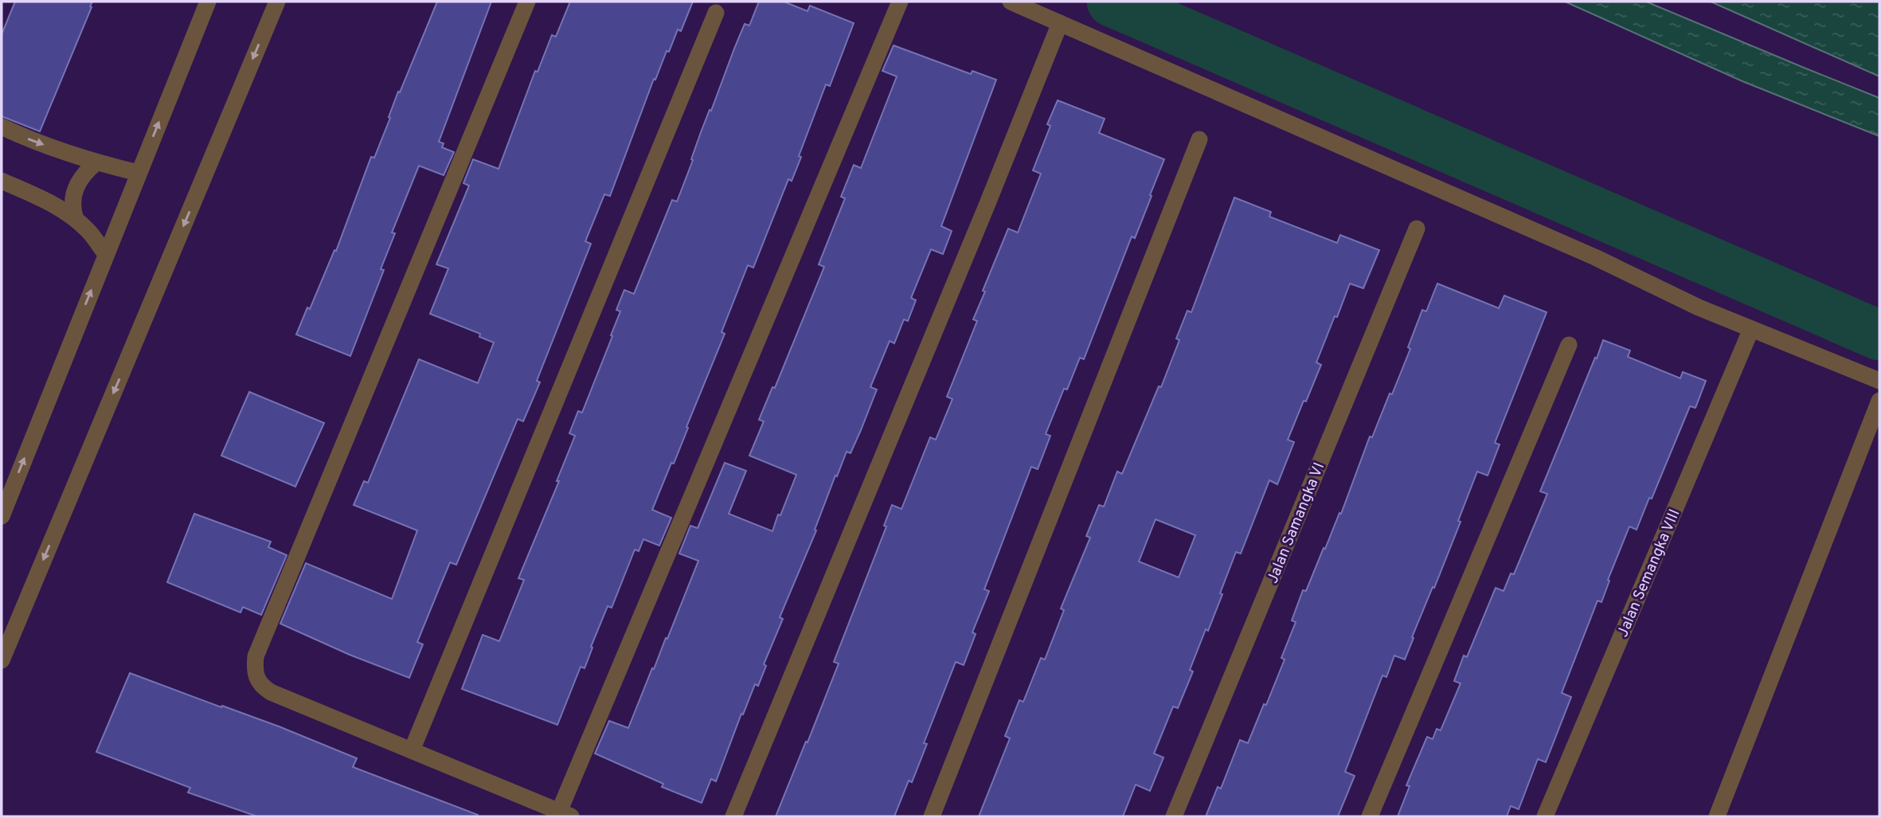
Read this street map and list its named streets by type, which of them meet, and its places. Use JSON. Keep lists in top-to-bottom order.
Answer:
{
  "streets": {
    "street": ["Jalan Samangka VI", "Jalan Semangka VIII"]
  }
}
